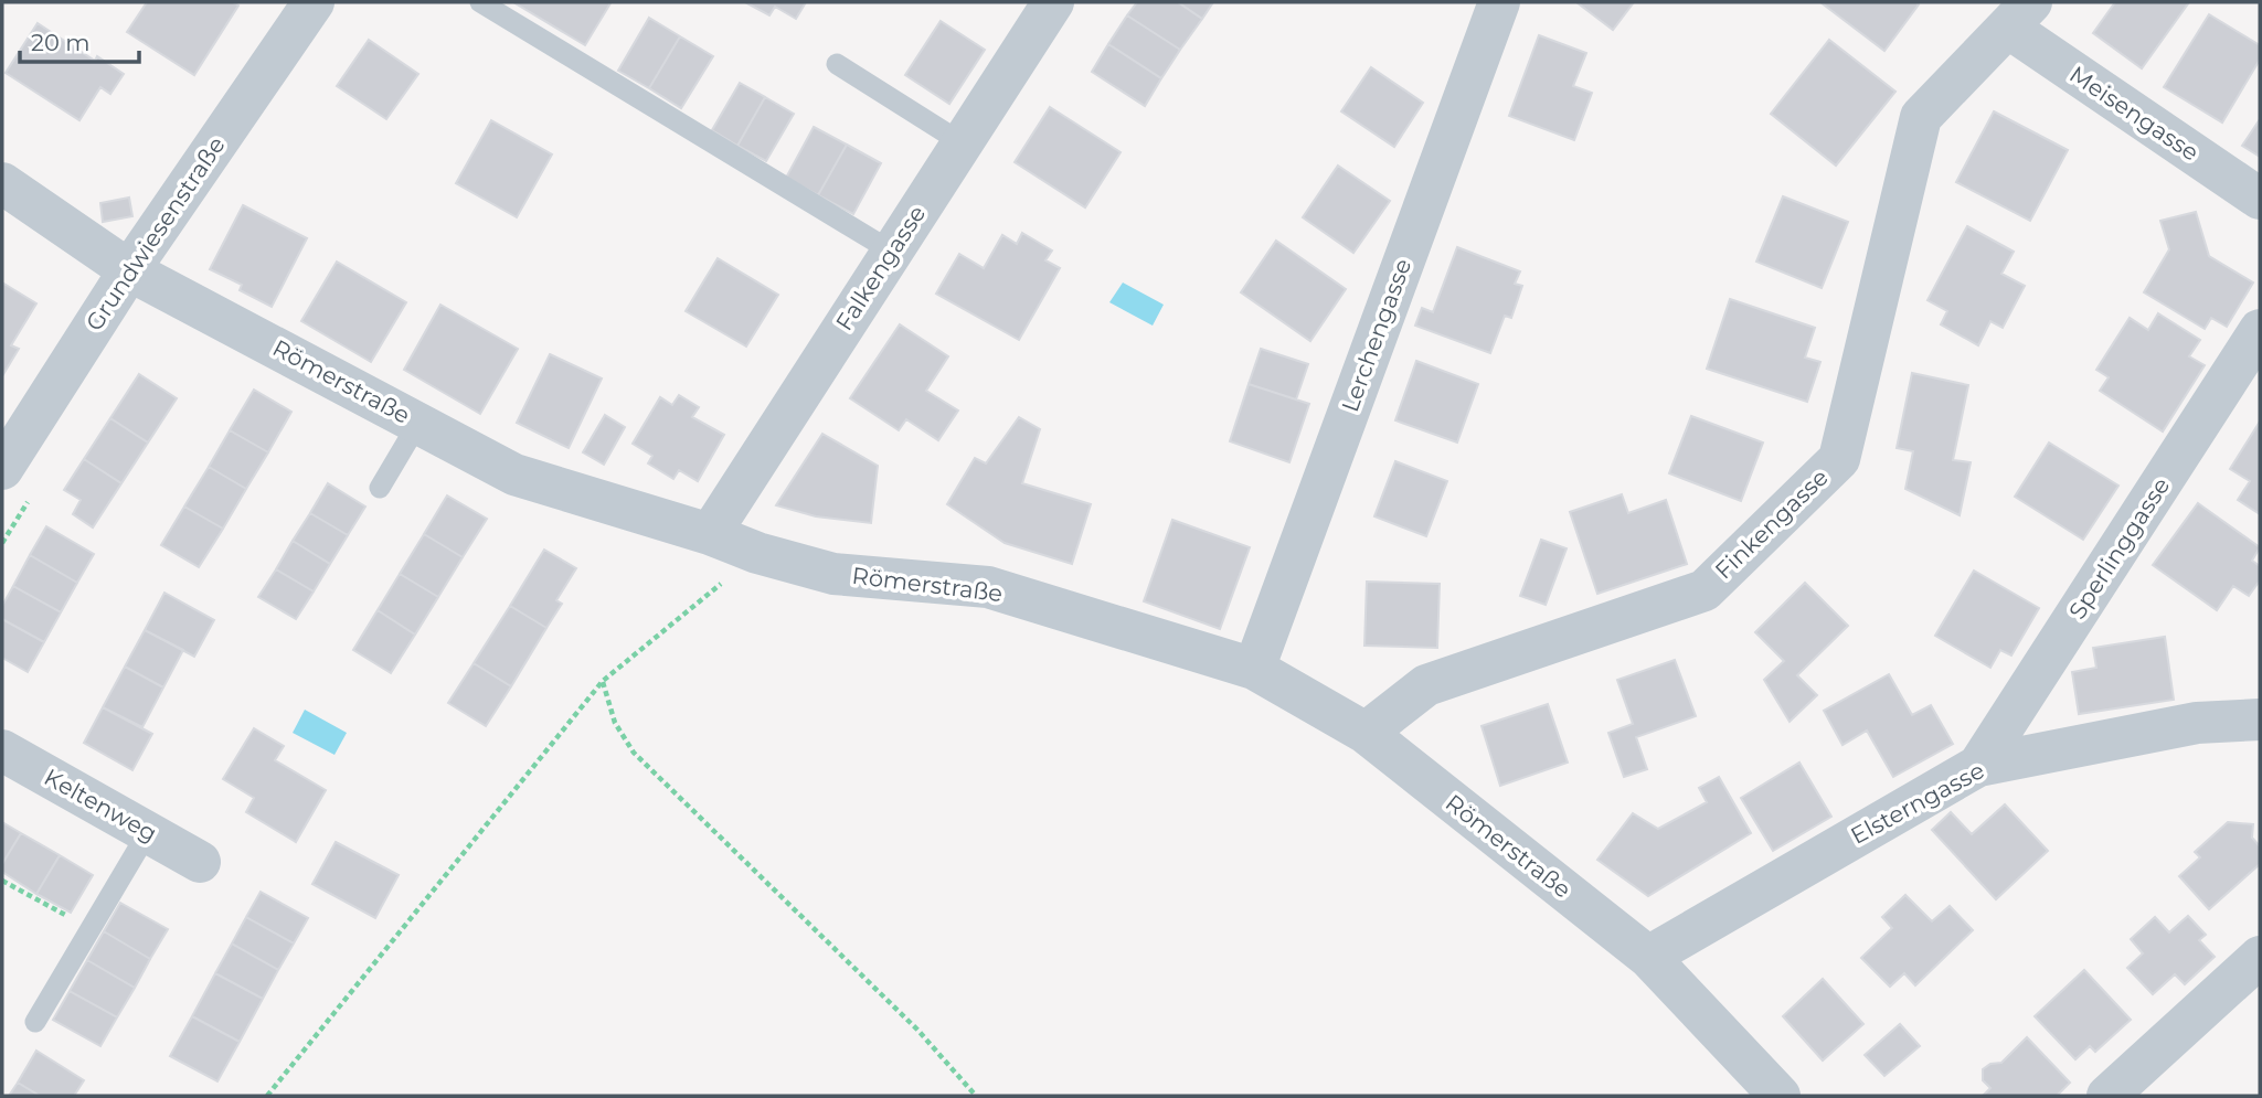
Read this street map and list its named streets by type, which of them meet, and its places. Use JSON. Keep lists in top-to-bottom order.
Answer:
{
  "streets": {
    "street": [
      "Meisengasse",
      "Grundwiesenstraße",
      "Falkengasse",
      "Lerchengasse",
      "Römerstraße",
      "Finkengasse",
      "Sperlinggasse",
      "Elsterngasse",
      "Keltenweg"
    ]
  },
  "crossings": [
    ["Meisengasse", "Finkengasse"],
    ["Grundwiesenstraße", "Römerstraße"],
    ["Falkengasse", "Römerstraße"],
    ["Lerchengasse", "Römerstraße"],
    ["Römerstraße", "Finkengasse"],
    ["Römerstraße", "Elsterngasse"],
    ["Sperlinggasse", "Elsterngasse"]
  ],
  "scale_bar": "20 m"
}
